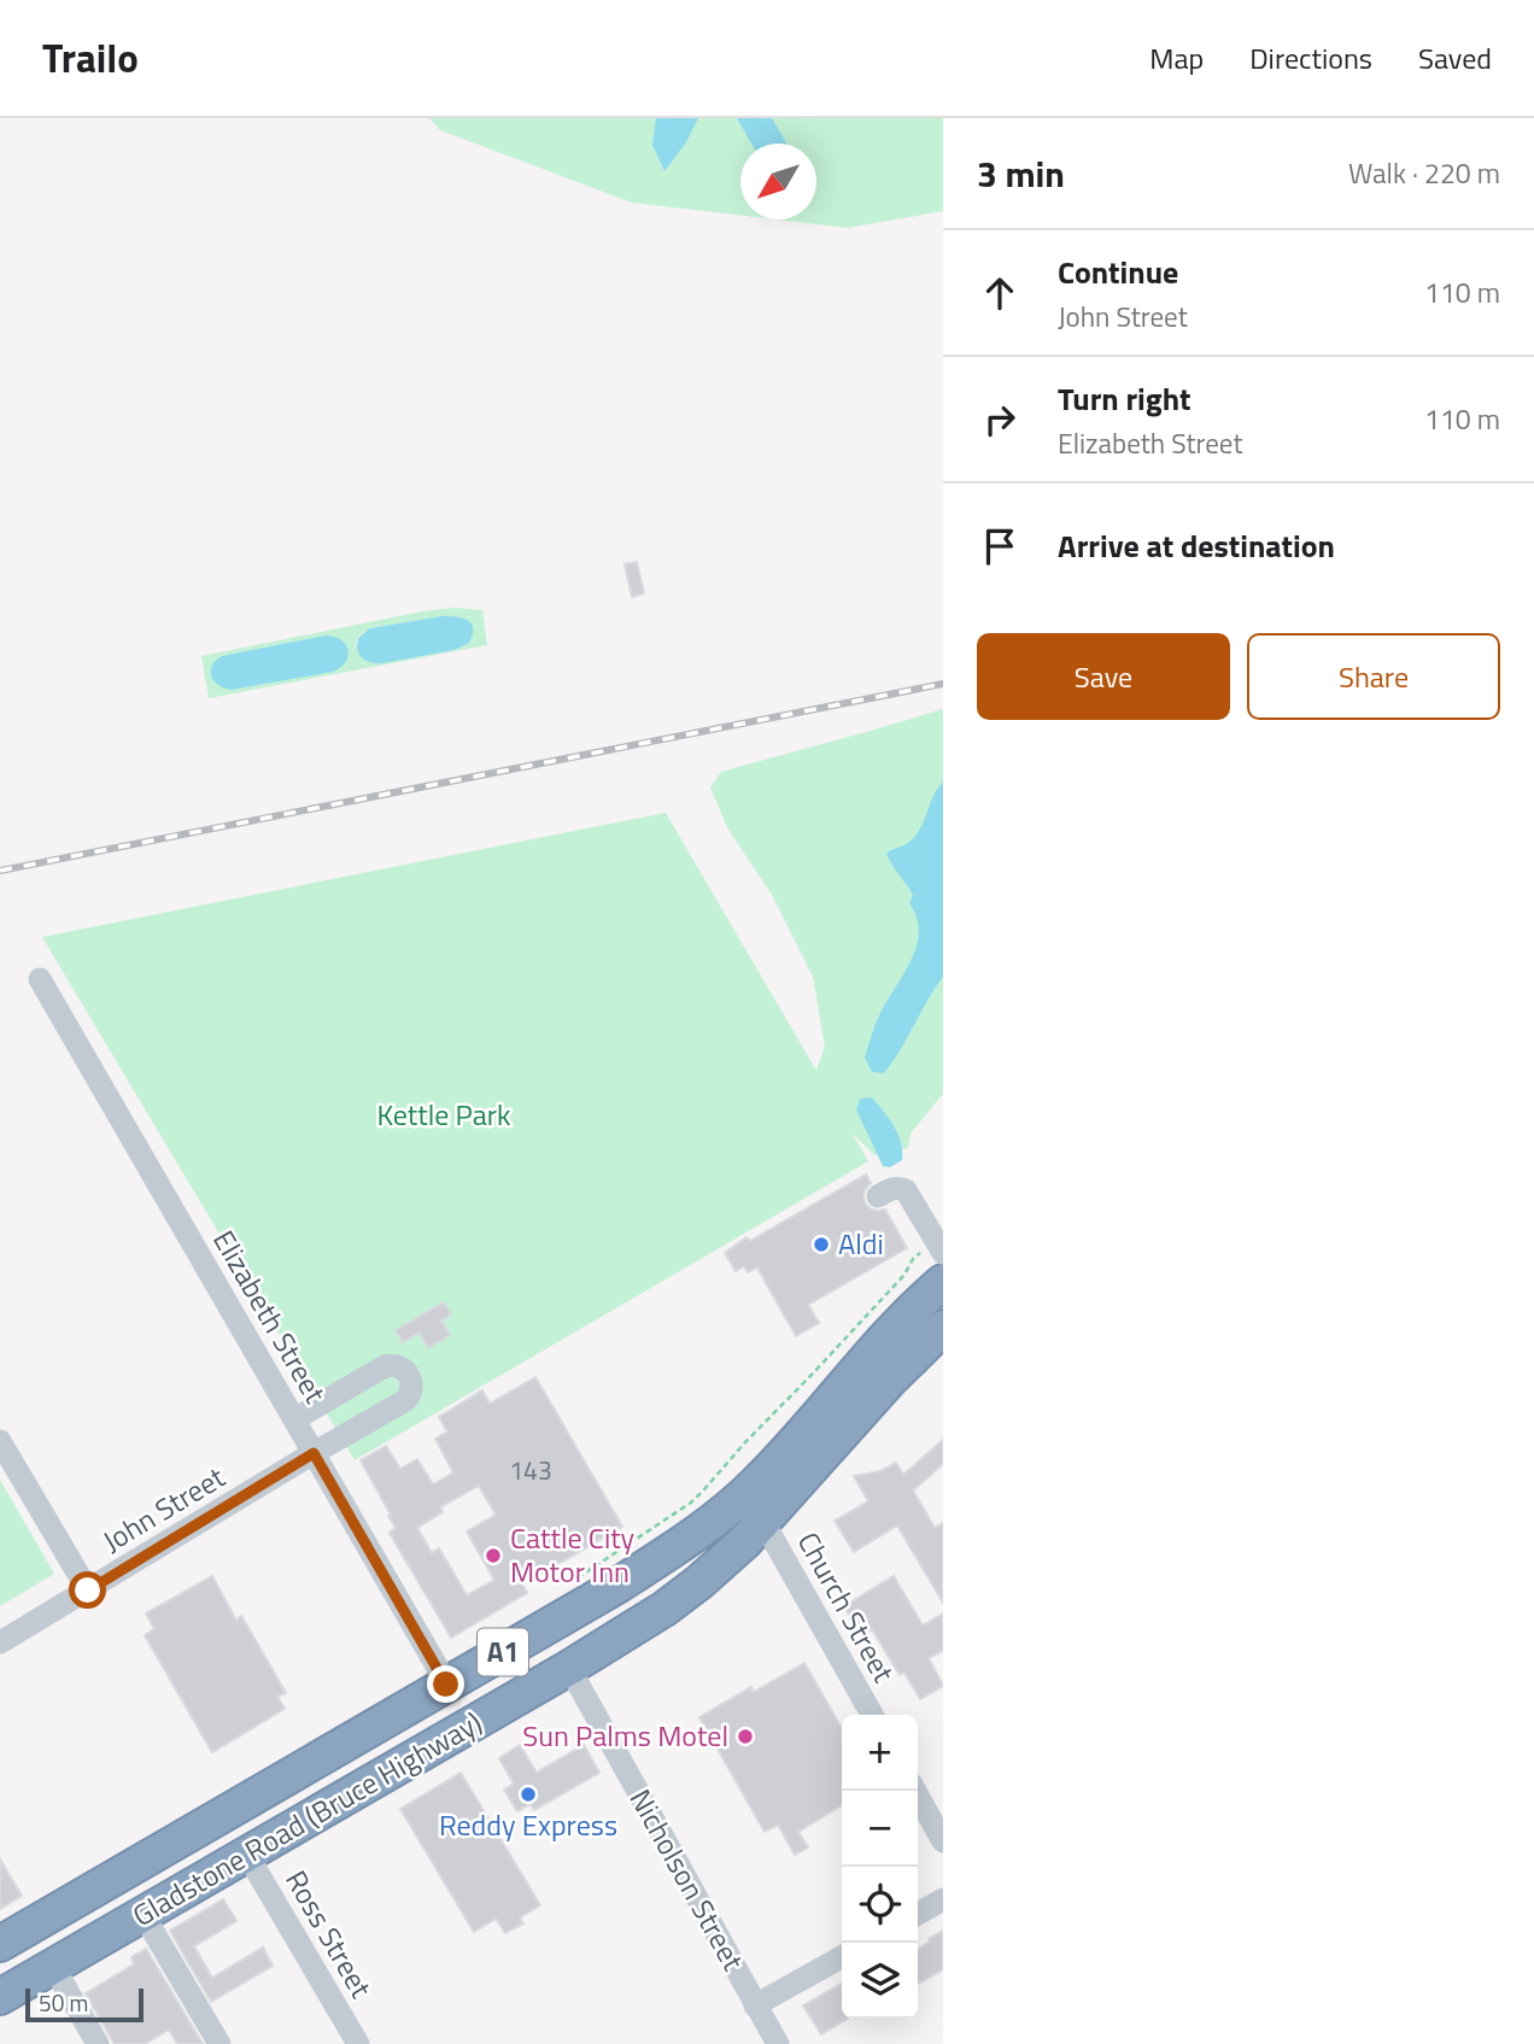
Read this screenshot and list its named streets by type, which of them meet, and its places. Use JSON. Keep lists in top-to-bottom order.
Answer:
{
  "streets": {
    "highway": ["A1", "Gladstone Road (Bruce Highway)", "Nicholson Street"],
    "street": [
      "Elizabeth Street",
      "John Street",
      "Church Street",
      "Ross Street"
    ]
  },
  "crossings": [
    ["Elizabeth Street", "John Street"],
    ["Elizabeth Street", "Gladstone Road (Bruce Highway)"],
    ["Church Street", "Gladstone Road (Bruce Highway)"],
    ["Gladstone Road (Bruce Highway)", "Nicholson Street"],
    ["Gladstone Road (Bruce Highway)", "Ross Street"]
  ],
  "parks": ["Kettle Park"],
  "places": [
    "Aldi",
    "Cattle City Motor Inn",
    "Sun Palms Motel",
    "Reddy Express"
  ],
  "house_numbers": ["143"],
  "scale_bar": "50 m",
  "north": "bottom left",
  "page": {
    "header": "Trailo",
    "nav": ["Map", "Directions", "Saved"],
    "heading": ["3 min", "Walk · 220 m"],
    "list": [
      ["Continue", "John Street", "110 m"],
      ["Turn right", "Elizabeth Street", "110 m"],
      "Arrive at destination"
    ],
    "buttons": ["Save", "Share"],
    "map_buttons": ["+", "−"],
    "scale": "50 m"
  }
}
